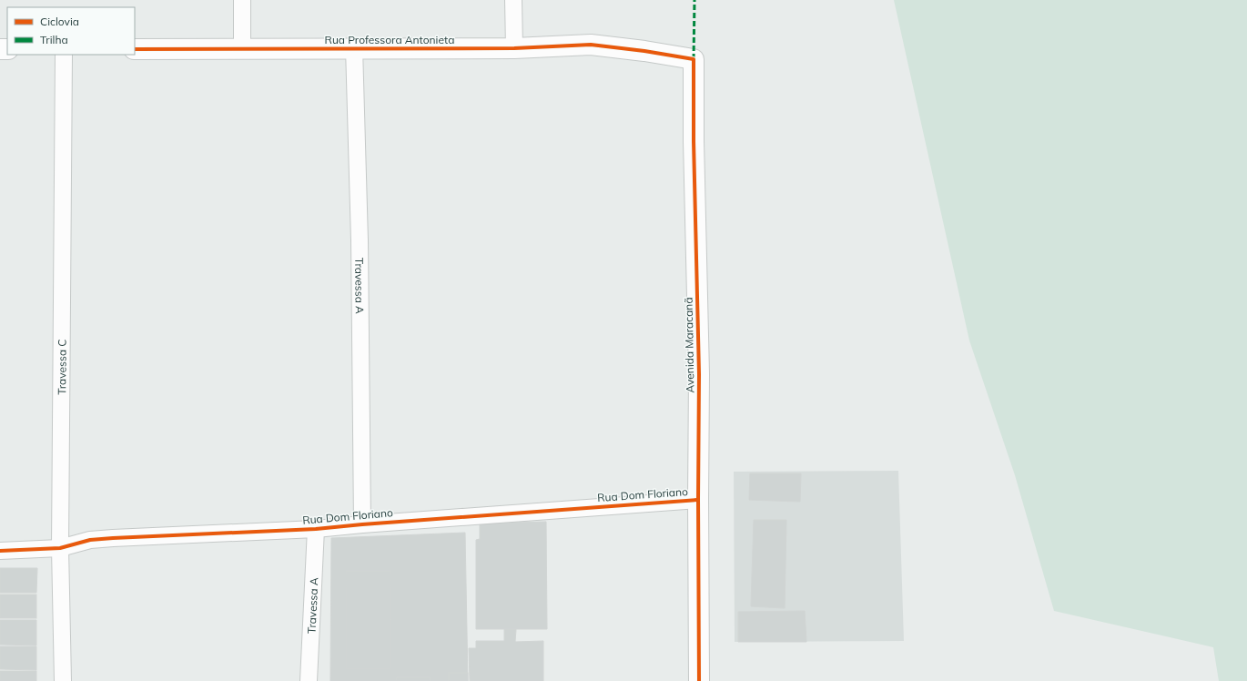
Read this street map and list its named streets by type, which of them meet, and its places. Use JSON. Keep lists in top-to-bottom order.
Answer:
{
  "streets": {
    "street": [
      "Rua Professora Antonieta",
      "Travessa A",
      "Avenida Maracanã",
      "Travessa C",
      "Rua Dom Floriano"
    ]
  },
  "crossings": [
    ["Rua Professora Antonieta", "Travessa A"],
    ["Rua Professora Antonieta", "Avenida Maracanã"],
    ["Travessa A", "Rua Dom Floriano"],
    ["Avenida Maracanã", "Rua Dom Floriano"],
    ["Travessa C", "Rua Dom Floriano"]
  ],
  "legend": ["Ciclovia", "Trilha"]
}
